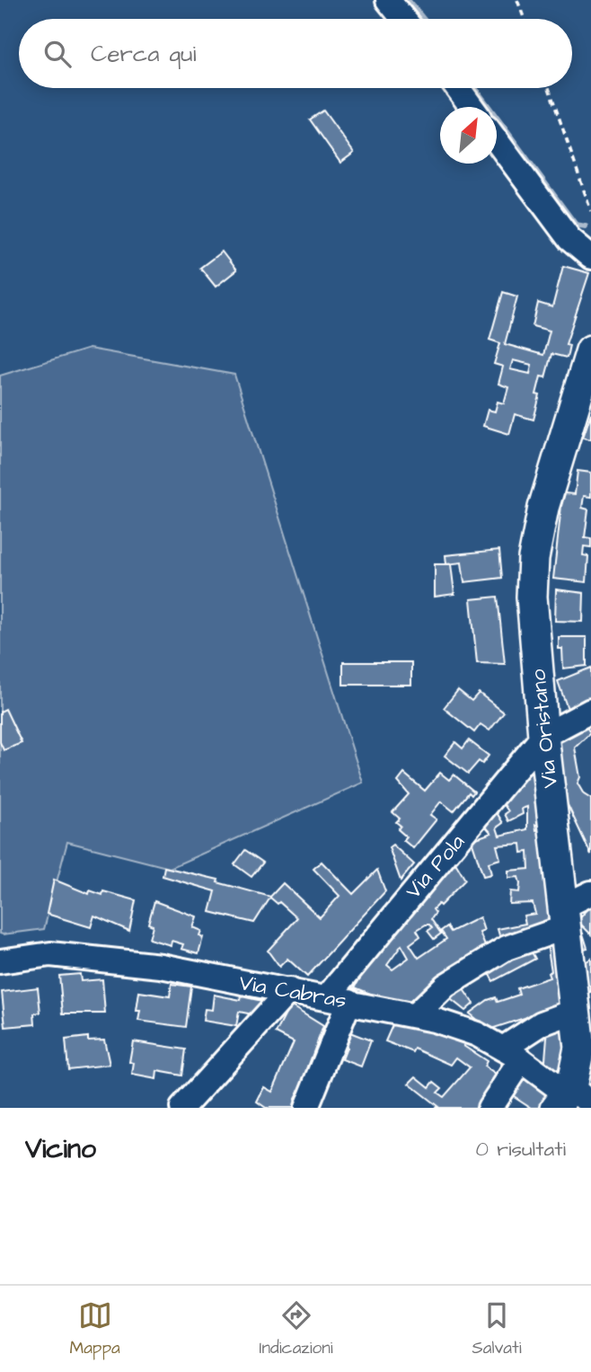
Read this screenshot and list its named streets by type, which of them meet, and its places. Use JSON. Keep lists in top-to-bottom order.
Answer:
{
  "streets": {
    "main road": ["Via Oristano"],
    "street": ["Via Pola", "Via Cabras"]
  },
  "crossings": [
    ["Via Oristano", "Via Pola"],
    ["Via Oristano", "Via Cabras"],
    ["Via Pola", "Via Cabras"]
  ],
  "north": "top right",
  "page": {
    "search": "Cerca qui",
    "heading": ["Vicino", "0 risultati"],
    "nav": ["Mappa", "Indicazioni", "Salvati"]
  }
}
